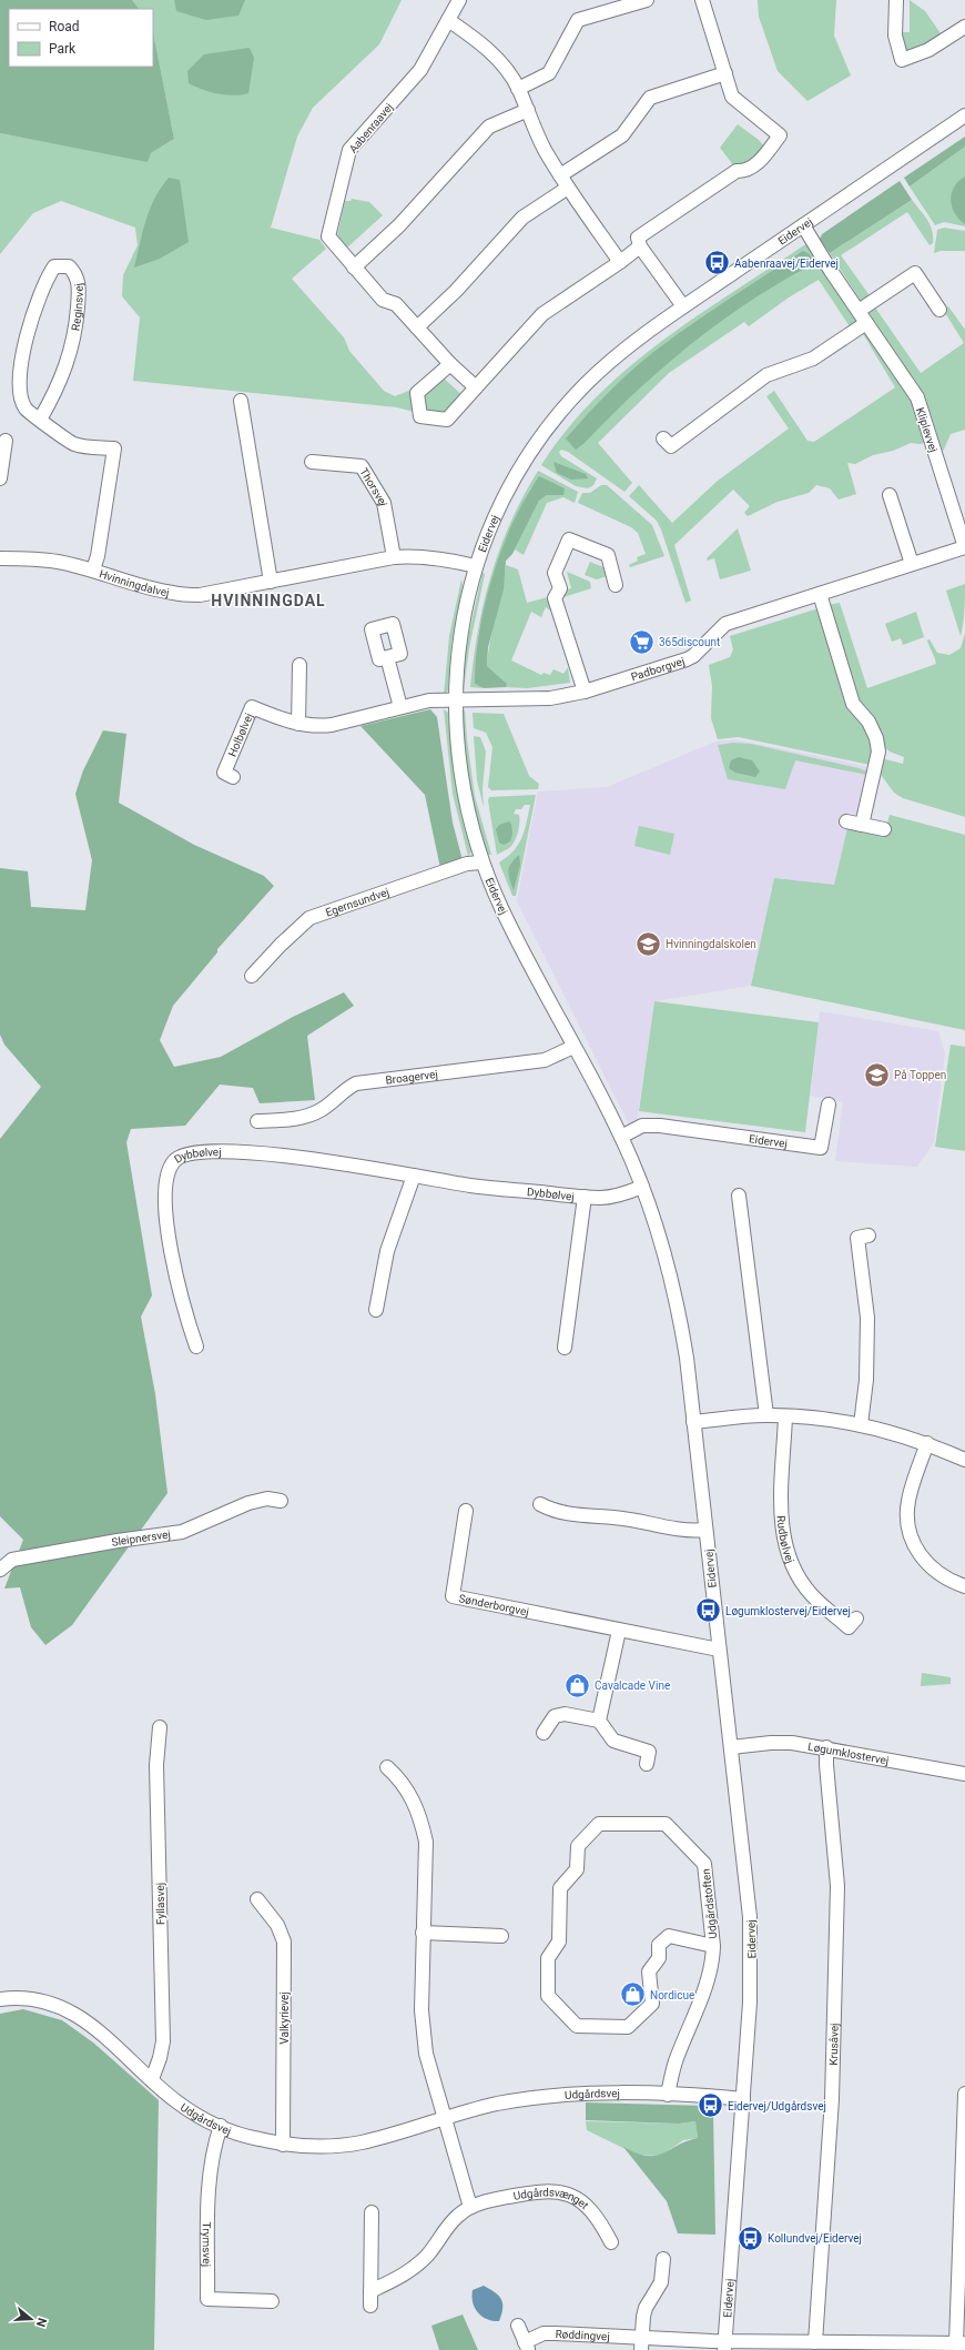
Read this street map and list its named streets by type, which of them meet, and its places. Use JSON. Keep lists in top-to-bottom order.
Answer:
{
  "streets": {
    "street": [
      "Aabenraavej",
      "Eidervej",
      "Reginsvej",
      "Kliplevvej",
      "Thorsvej",
      "Hvinningdalvej",
      "Padborgvej",
      "Holbølvej",
      "Egernsundvej",
      "Broagervej",
      "Dybbølvej",
      "Sleipnersvej",
      "Rudbølvej",
      "Sønderborgvej",
      "Løgumklostervej",
      "Fyllasvej",
      "Udgårdstoften",
      "Valkyrievej",
      "Krusåvej",
      "Udgårdsvej",
      "Udgårdsvænget",
      "Trymsvej",
      "Røddingvej"
    ]
  },
  "crossings": [
    ["Eidervej", "Kliplevvej"],
    ["Eidervej", "Hvinningdalvej"],
    ["Eidervej", "Padborgvej"],
    ["Eidervej", "Holbølvej"],
    ["Eidervej", "Egernsundvej"],
    ["Eidervej", "Broagervej"],
    ["Eidervej", "Dybbølvej"],
    ["Eidervej", "Sønderborgvej"],
    ["Eidervej", "Løgumklostervej"],
    ["Eidervej", "Udgårdsvej"],
    ["Eidervej", "Røddingvej"],
    ["Reginsvej", "Hvinningdalvej"],
    ["Kliplevvej", "Padborgvej"],
    ["Thorsvej", "Hvinningdalvej"],
    ["Padborgvej", "Holbølvej"],
    ["Løgumklostervej", "Krusåvej"],
    ["Fyllasvej", "Udgårdsvej"],
    ["Udgårdstoften", "Udgårdsvej"],
    ["Valkyrievej", "Udgårdsvej"],
    ["Krusåvej", "Røddingvej"],
    ["Udgårdsvej", "Trymsvej"]
  ],
  "districts": ["HVINNINGDAL"],
  "places": {
    "bus stop": [
      "Aabenraavej/Eidervej",
      "Løgumklostervej/Eidervej",
      "Eidervej/Udgårdsvej",
      "Kollundvej/Eidervej"
    ],
    "supermarket": ["365discount"],
    "school or university": ["Hvinningdalskolen", "På Toppen"],
    "shop": ["Cavalcade Vine", "Nordicue"]
  },
  "legend": ["Road", "Park"],
  "north": "right"
}
